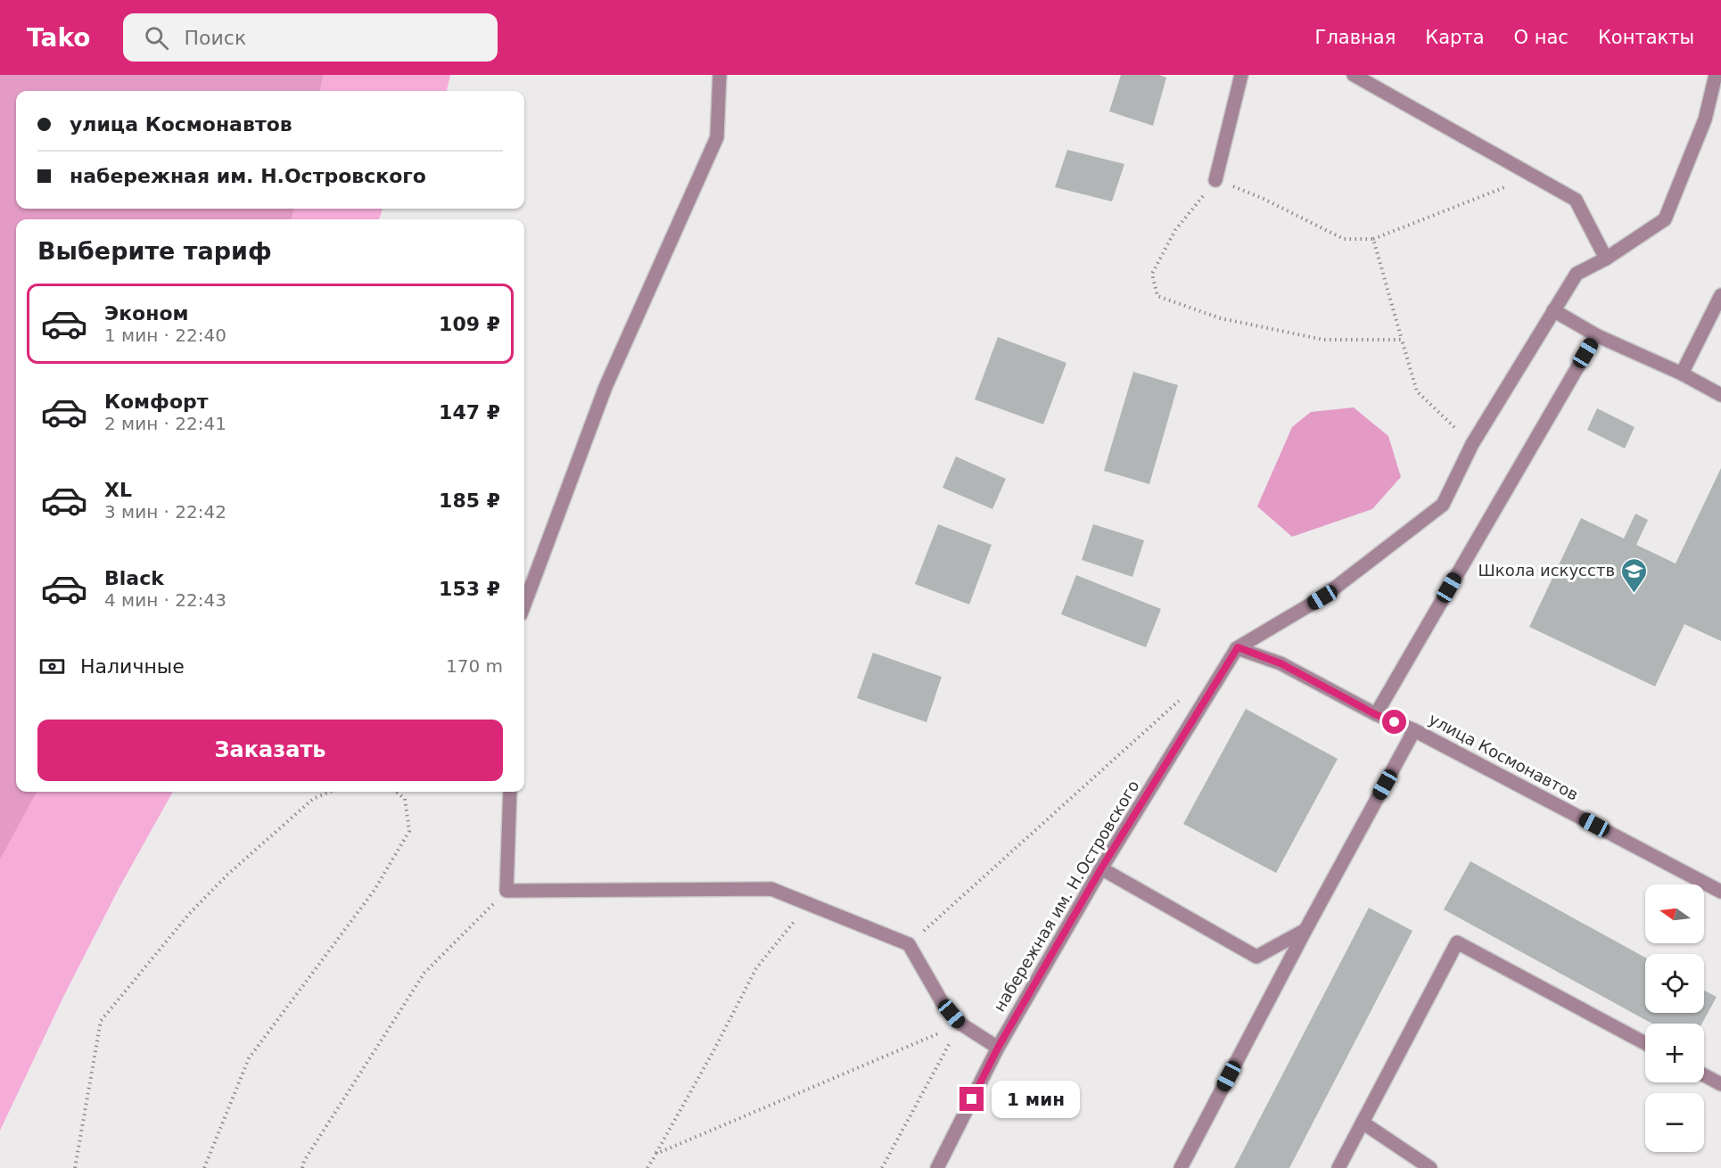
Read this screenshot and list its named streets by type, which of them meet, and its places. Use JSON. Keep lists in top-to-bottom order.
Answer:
{
  "streets": {
    "street": ["улица Космонавтов", "набережная им. Н.Островского"]
  },
  "crossings": [
    ["улица Космонавтов", "набережная им. Н.Островского"]
  ],
  "places": {
    "school or university": ["Школа искусcтв"]
  },
  "north": "left",
  "page": {
    "header": "Tako",
    "search": "Поиск",
    "nav": [
      "Главная",
      "Карта",
      "О нас",
      "Контакты"
    ],
    "banner": ["улица Космонавтов", "набережная им. Н.Островского"],
    "heading": "Выберите тариф",
    "list": [
      {
        "name": "Эконом",
        "note": "1 мин · 22:40",
        "value": "109 ₽"
      },
      {
        "name": "Комфорт",
        "note": "2 мин · 22:41",
        "value": "147 ₽"
      },
      {
        "name": "XL",
        "note": "3 мин · 22:42",
        "value": "185 ₽"
      },
      {
        "name": "Black",
        "note": "4 мин · 22:43",
        "value": "153 ₽"
      }
    ],
    "pay": ["Наличные", "170 m"],
    "buttons": "Заказать",
    "map_buttons": ["+", "−"],
    "bubble": "1 мин"
  }
}
